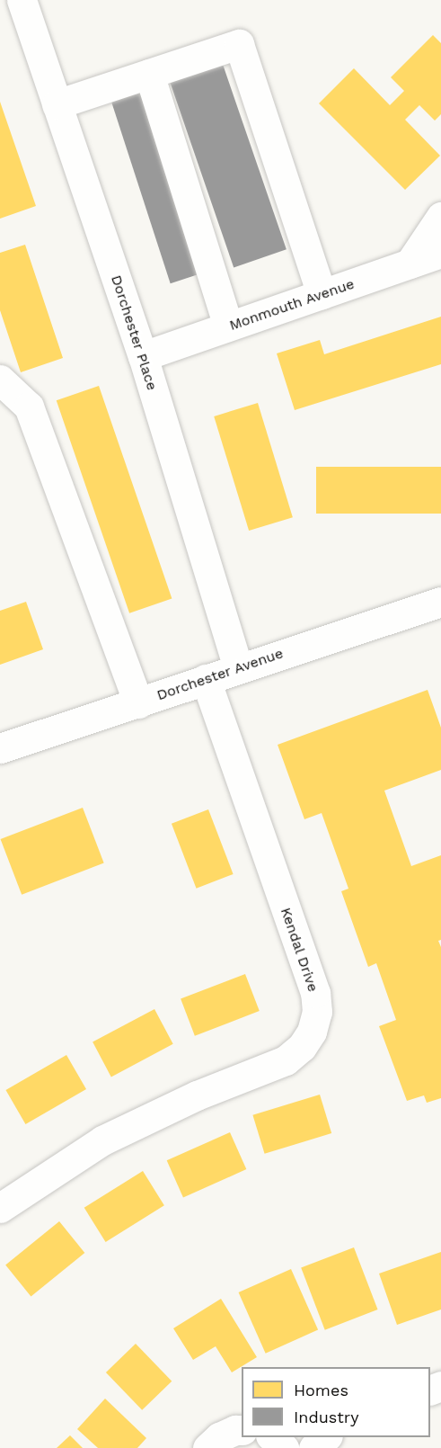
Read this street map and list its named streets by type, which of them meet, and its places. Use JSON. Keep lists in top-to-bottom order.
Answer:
{
  "streets": {
    "street": [
      "Monmouth Avenue",
      "Dorchester Place",
      "Dorchester Avenue",
      "Kendal Drive"
    ]
  },
  "crossings": [
    ["Monmouth Avenue", "Dorchester Place"],
    ["Dorchester Place", "Dorchester Avenue"],
    ["Dorchester Avenue", "Kendal Drive"]
  ],
  "legend": ["Homes", "Industry"]
}
